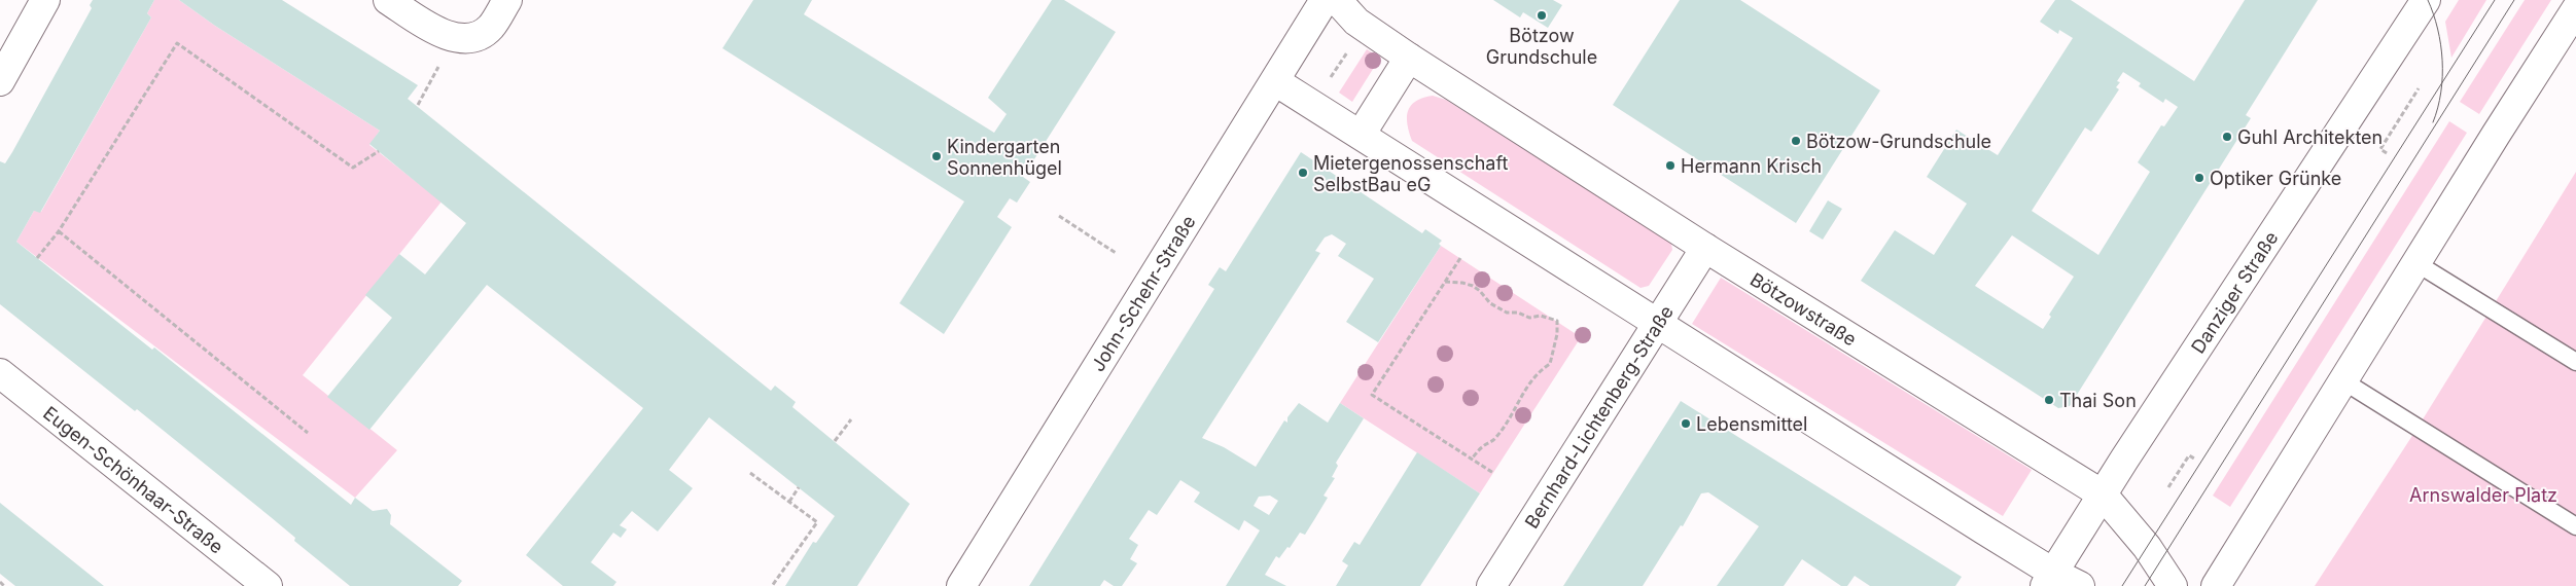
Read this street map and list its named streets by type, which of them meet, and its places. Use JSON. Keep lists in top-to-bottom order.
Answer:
{
  "streets": {
    "street": [
      "Danziger Straße",
      "John-Schehr-Straße",
      "Bötzowstraße",
      "Bernhard-Lichtenberg-Straße",
      "Eugen-Schönhaar-Straße"
    ]
  },
  "crossings": [
    ["Danziger Straße", "Bötzowstraße"],
    ["Bötzowstraße", "Bernhard-Lichtenberg-Straße"]
  ],
  "parks": ["Arnswalder Platz"],
  "places": [
    "Bötzow Grundschule",
    "Guhl Architekten",
    "Bötzow-Grundschule",
    "Kindergarten Sonnenhügel",
    "Hermann Krisch",
    "Mietergenossenschaft SelbstBau eG",
    "Optiker Grünke",
    "Thai Son",
    "Lebensmittel"
  ]
}
